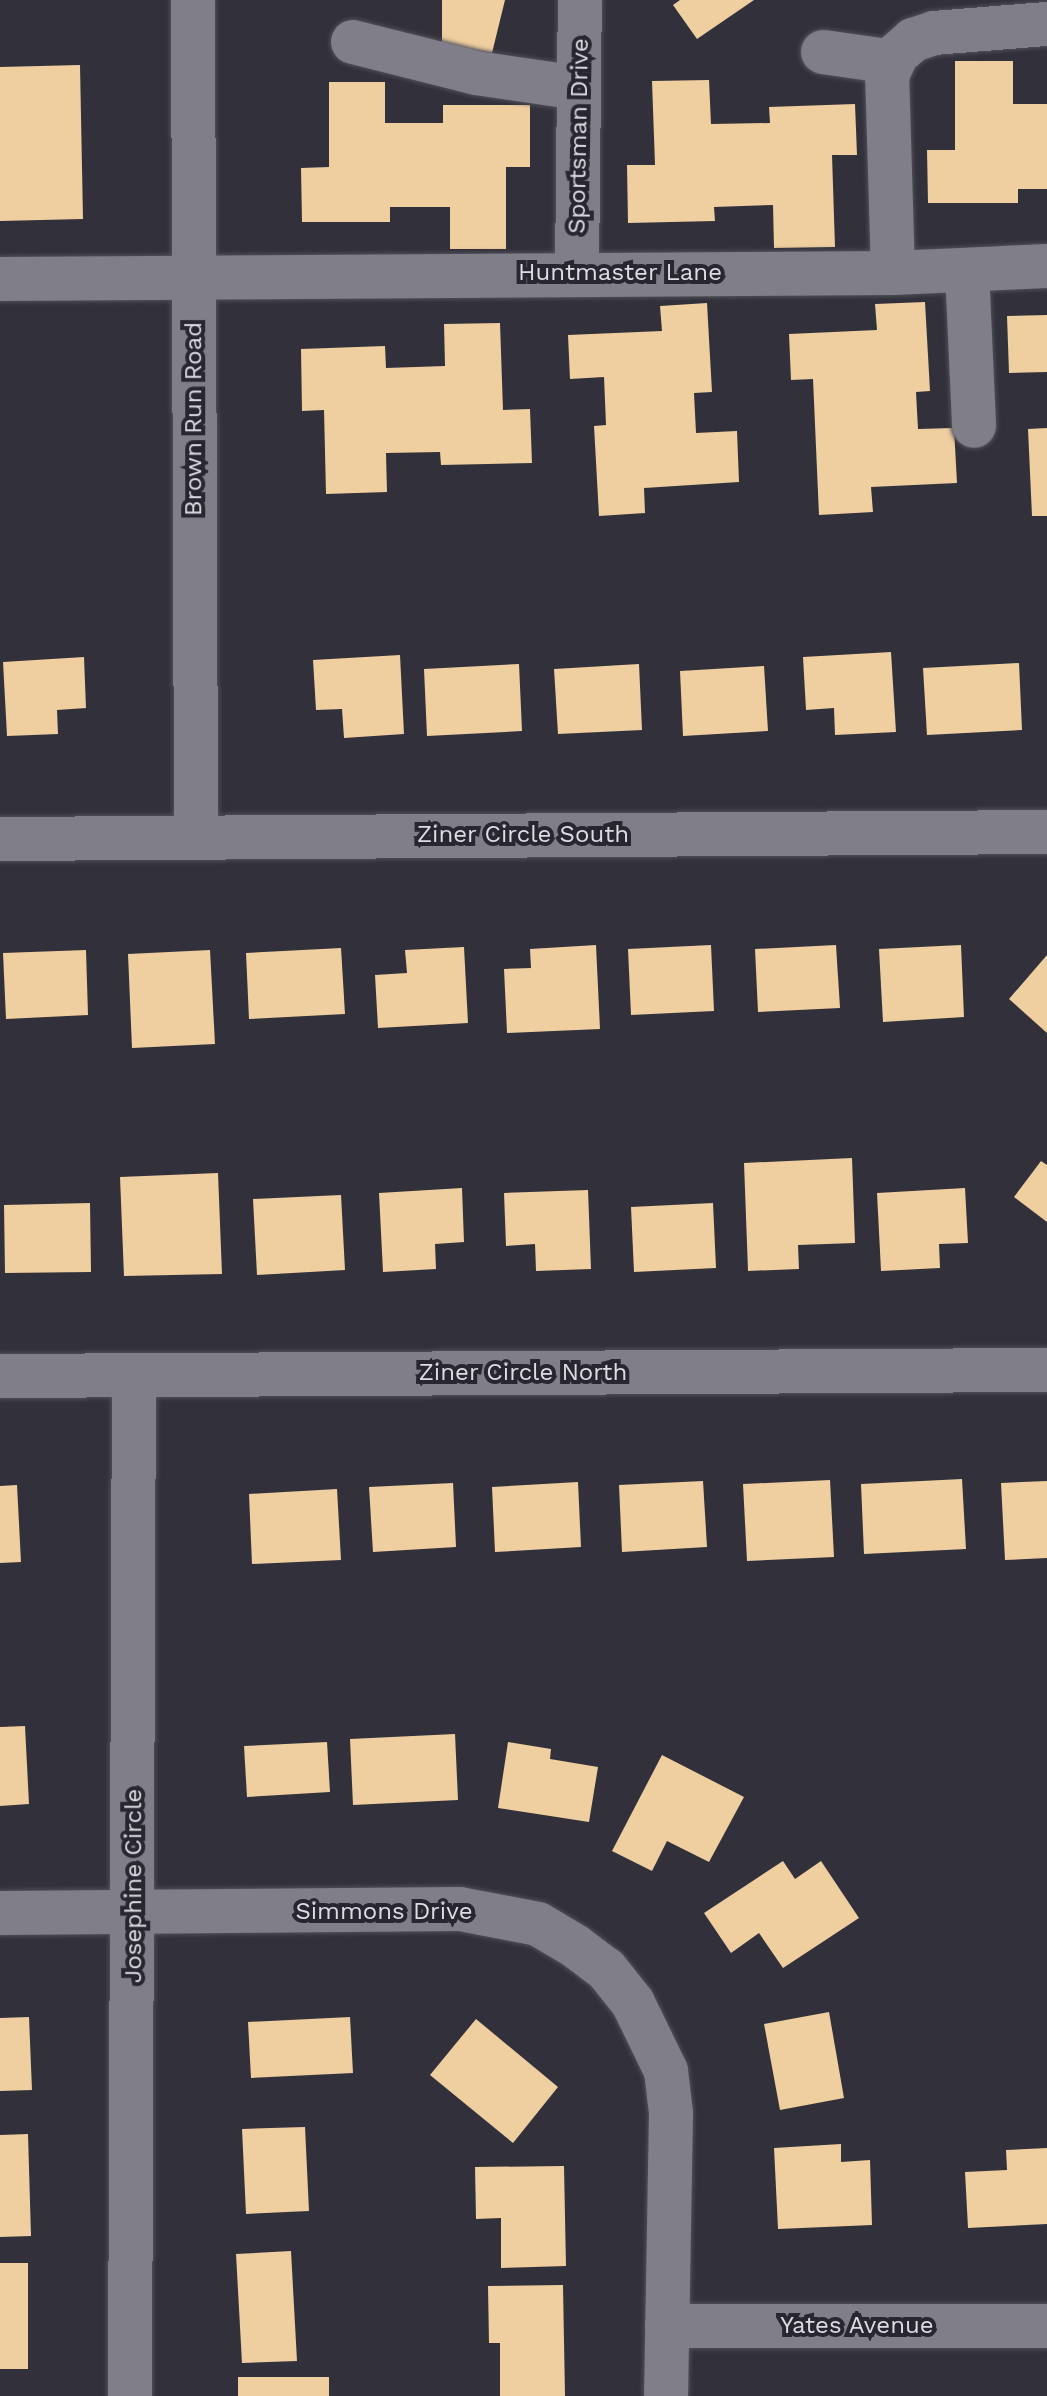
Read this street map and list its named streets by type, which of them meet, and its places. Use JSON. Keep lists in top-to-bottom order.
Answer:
{
  "streets": {
    "street": [
      "Sportsman Drive",
      "Huntmaster Lane",
      "Brown Run Road",
      "Ziner Circle South",
      "Ziner Circle North",
      "Josephine Circle",
      "Simmons Drive",
      "Yates Avenue"
    ]
  },
  "crossings": [
    ["Sportsman Drive", "Huntmaster Lane"],
    ["Huntmaster Lane", "Brown Run Road"],
    ["Brown Run Road", "Ziner Circle South"],
    ["Ziner Circle North", "Josephine Circle"],
    ["Josephine Circle", "Simmons Drive"],
    ["Simmons Drive", "Yates Avenue"]
  ]
}
